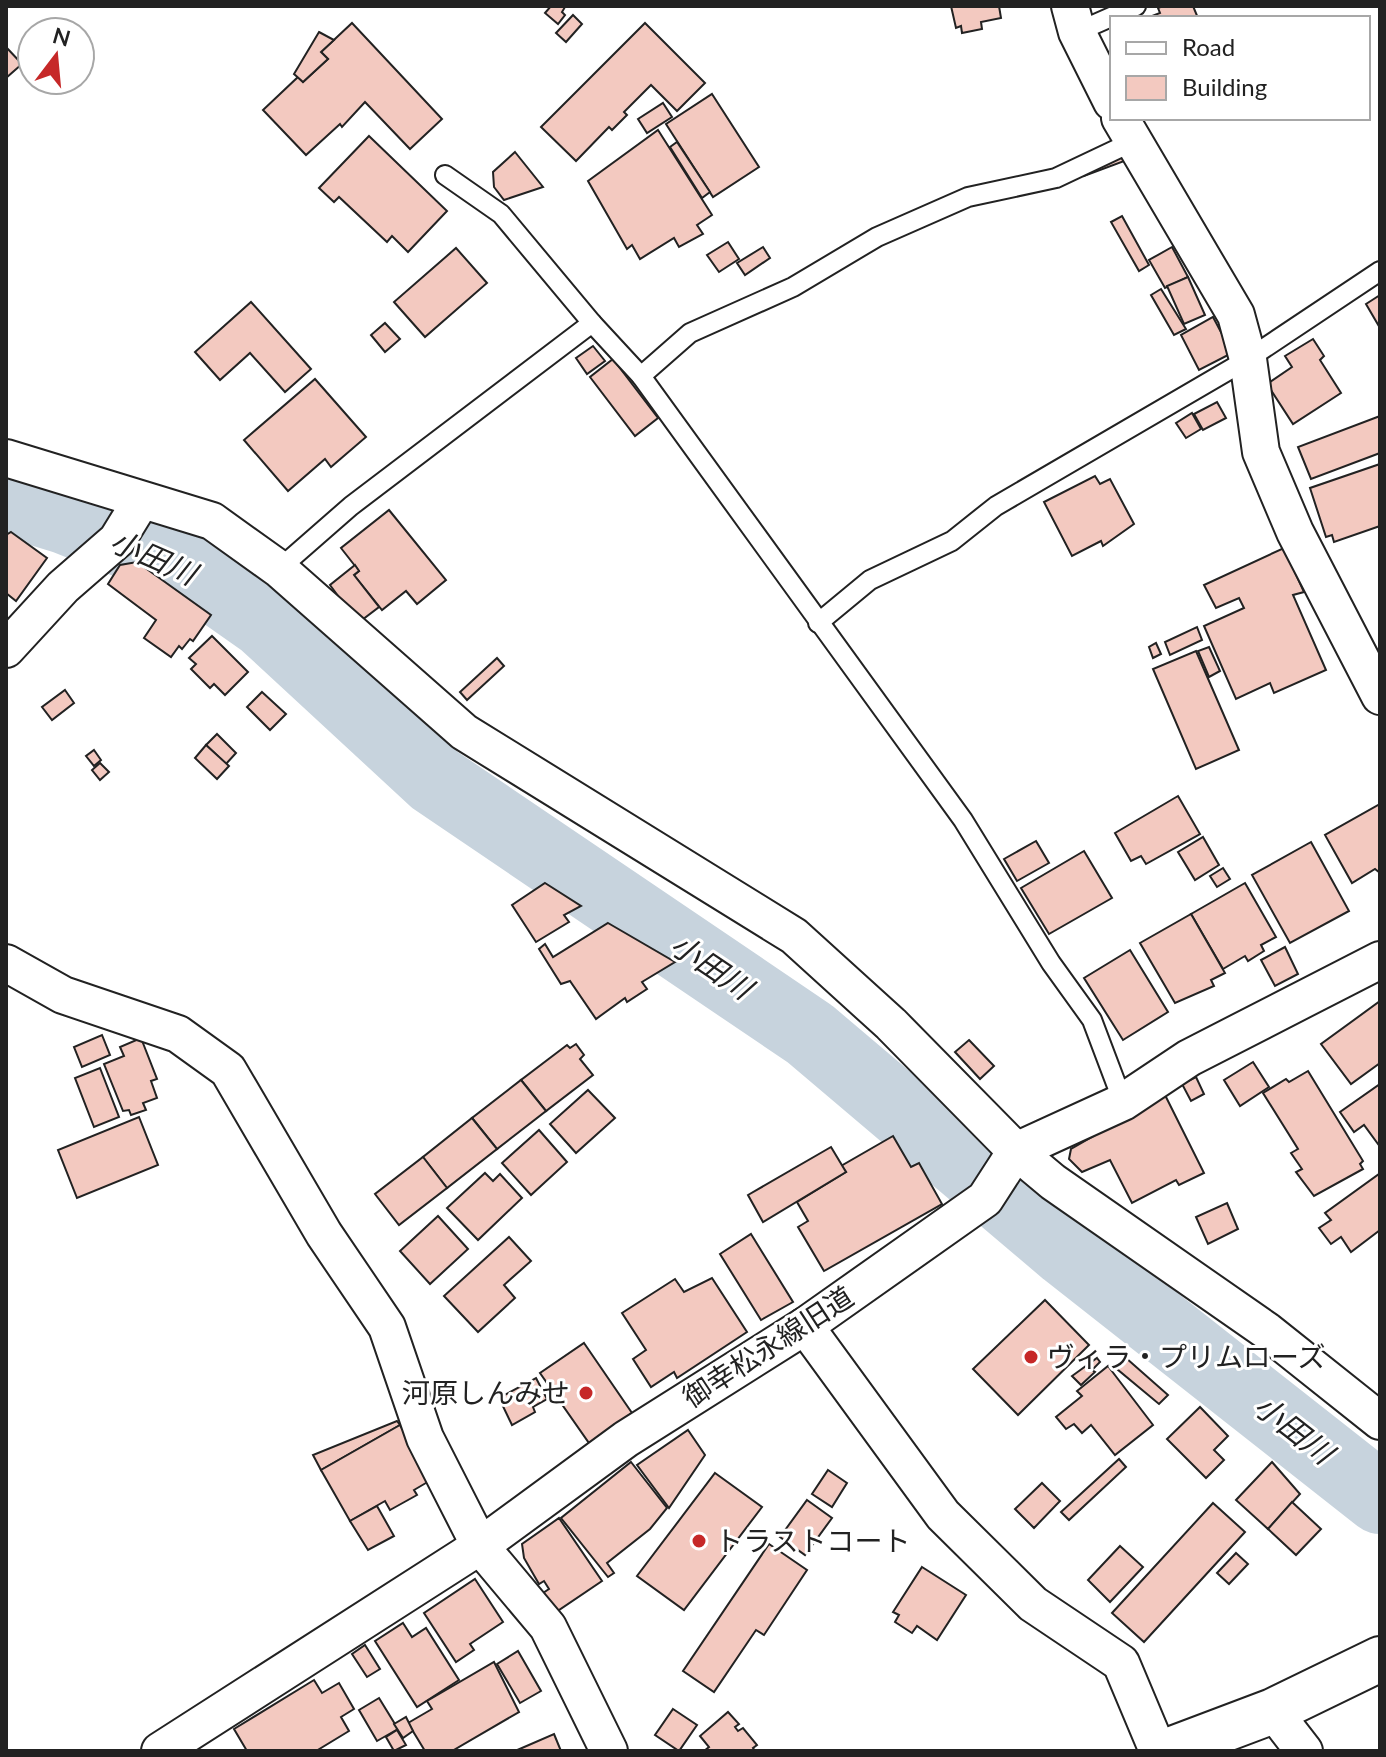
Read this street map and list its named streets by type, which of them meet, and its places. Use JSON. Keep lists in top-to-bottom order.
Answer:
{
  "streets": {
    "street": ["御幸松永線旧道"]
  },
  "water": ["小田川"],
  "places": ["ヴィラ・プリムローズ", "河原しんみせ", "トラストコート"],
  "legend": ["Road", "Building"],
  "north": "top"
}
